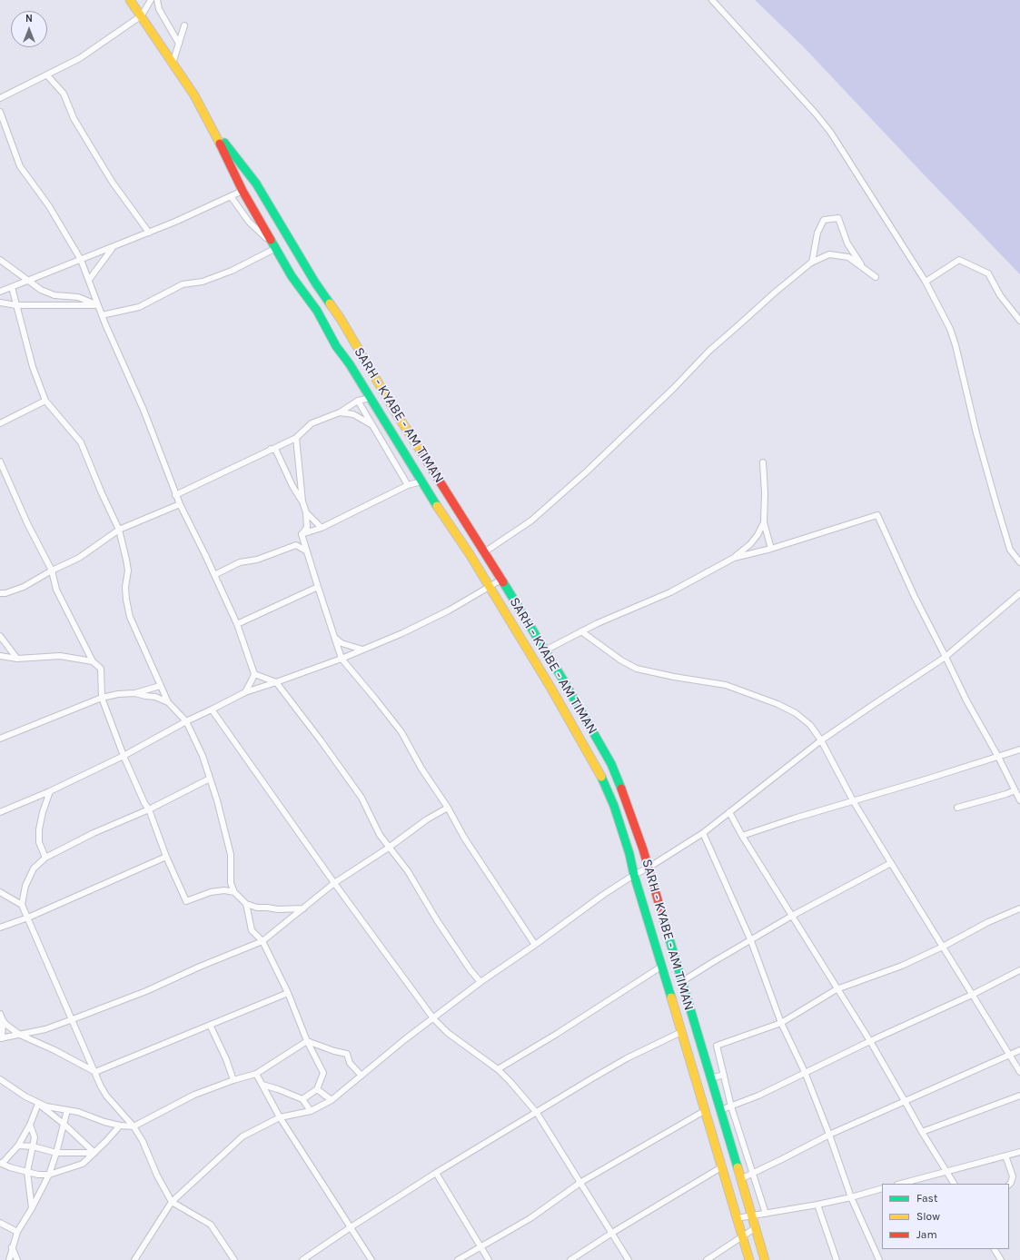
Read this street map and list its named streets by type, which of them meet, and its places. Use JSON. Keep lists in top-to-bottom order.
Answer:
{
  "streets": {
    "highway": ["SARH - KYABE - AM TIMAN"]
  },
  "legend": ["Fast", "Slow", "Jam"],
  "north": "top"
}
